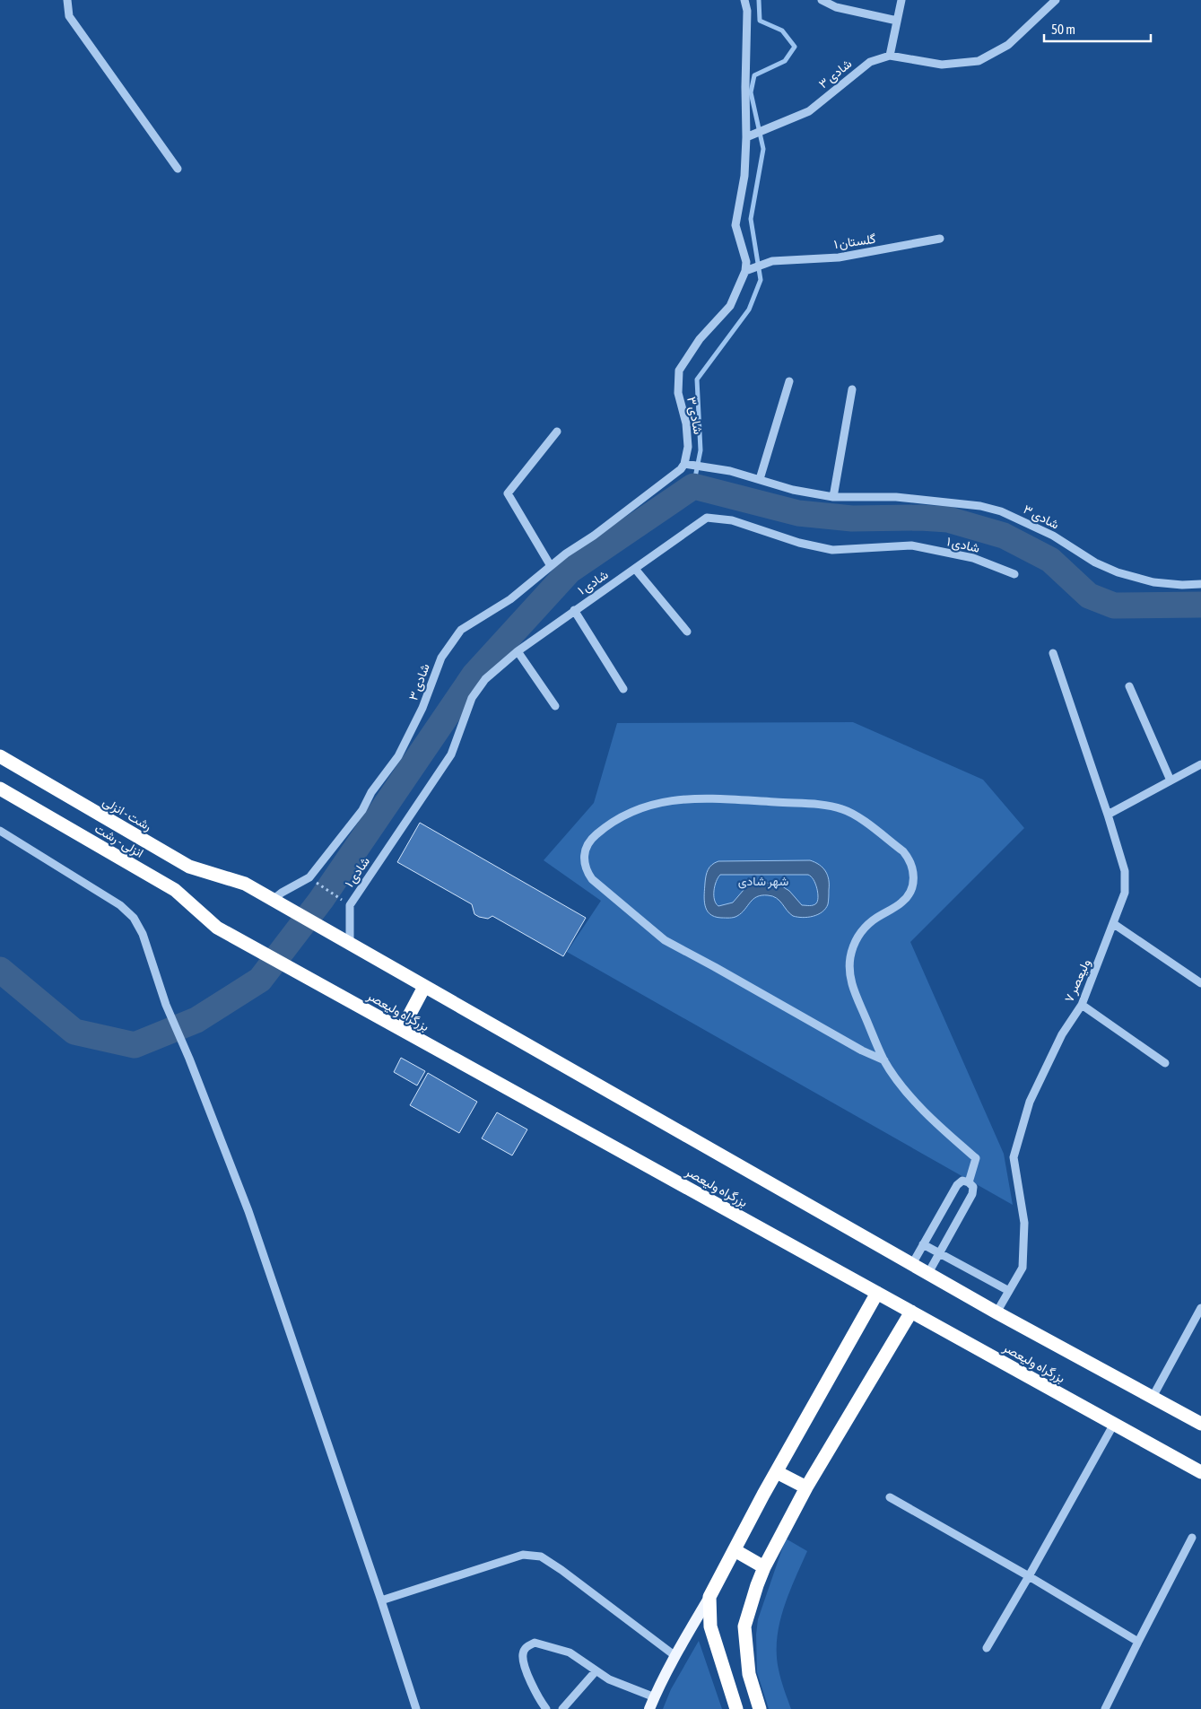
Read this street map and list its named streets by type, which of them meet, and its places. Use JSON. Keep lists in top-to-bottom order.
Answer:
{
  "streets": {
    "highway": ["رشت - انزلی", "انزلی - رشت", "بزرگراه ولیعصر"],
    "street": [
      "شادی ۳",
      "گلستان ۱",
      "شادی ۱",
      "ولیعصر ۷"
    ]
  },
  "crossings": [
    ["شادی ۳", "گلستان ۱"],
    ["شادی ۳", "رشت - انزلی"],
    ["انزلی - رشت", "بزرگراه ولیعصر"]
  ],
  "parks": ["شهر شادی"],
  "scale_bar": "50 m"
}
